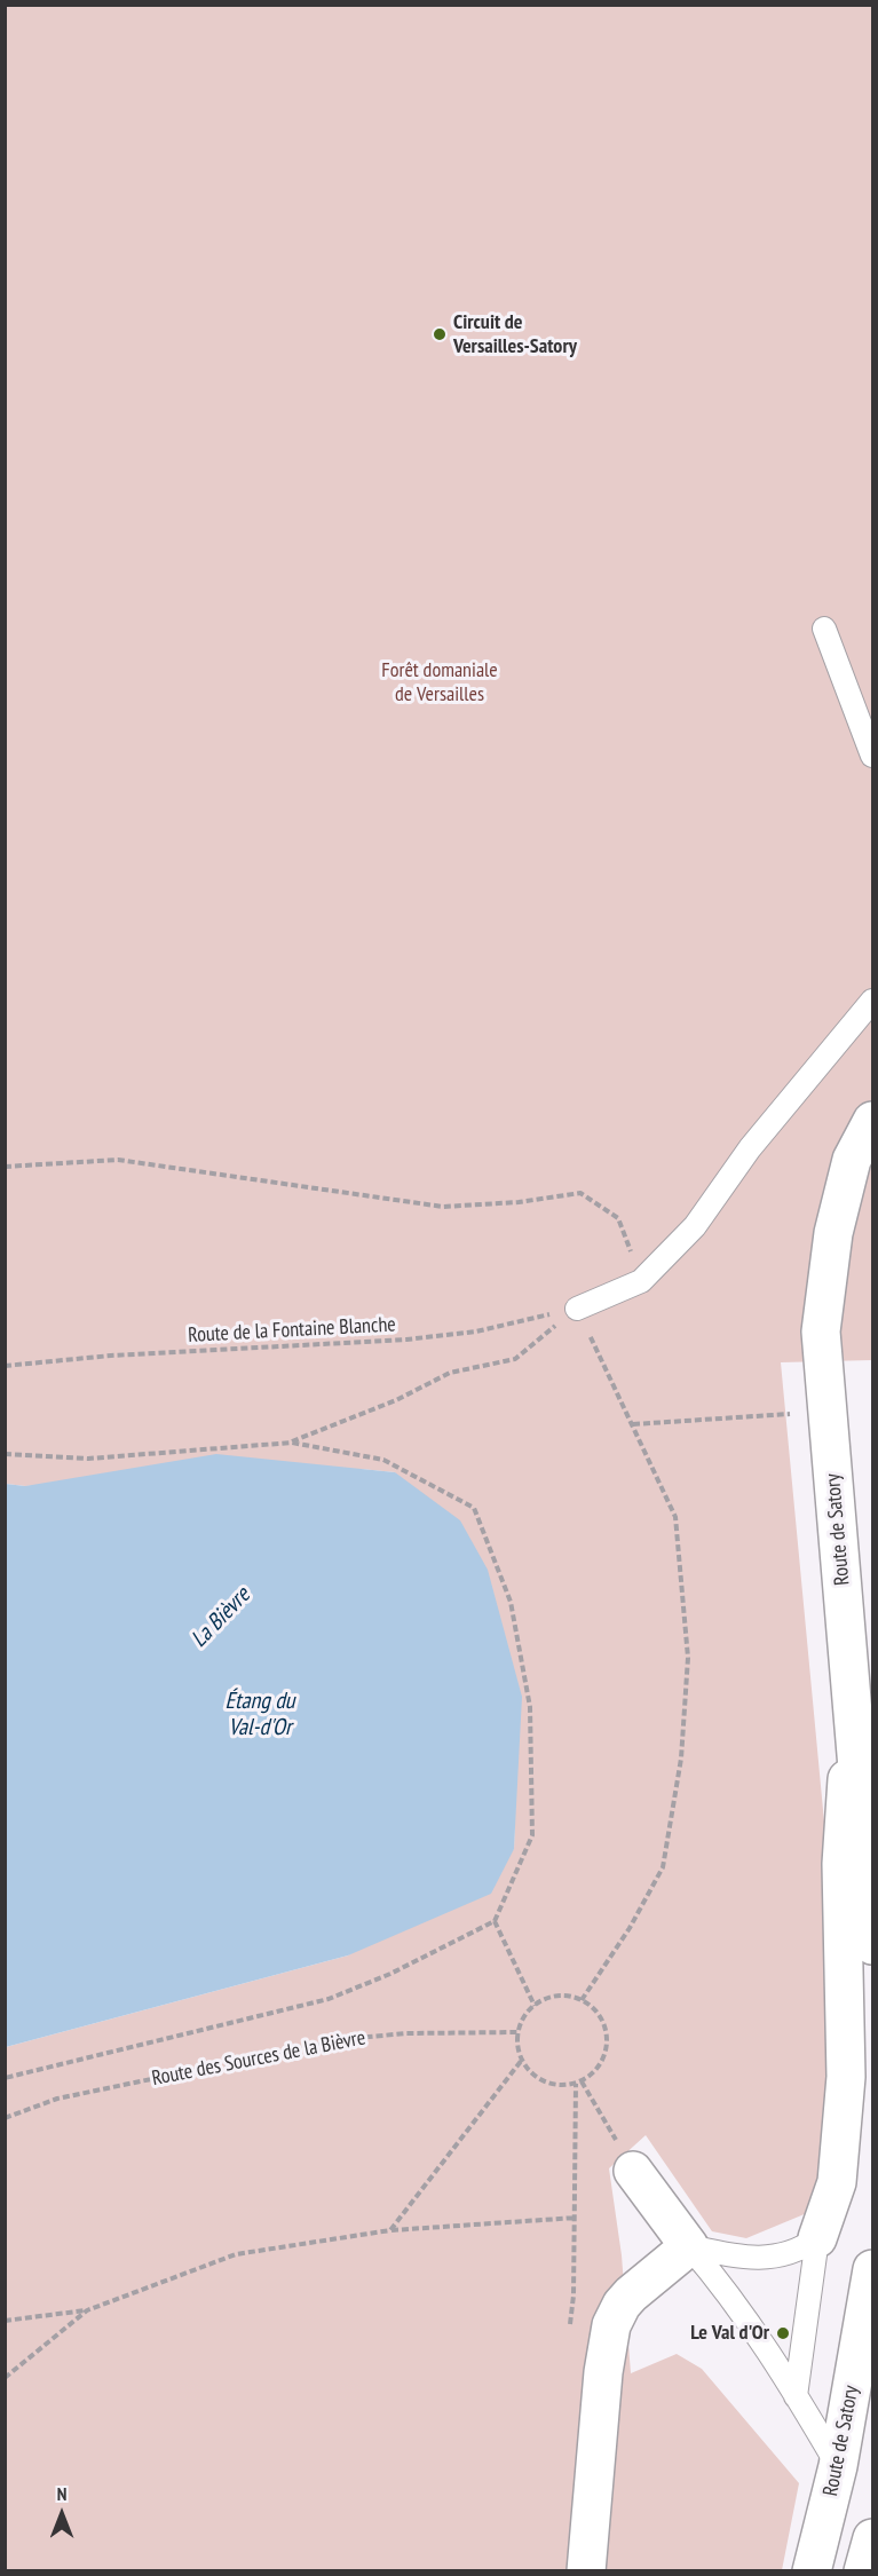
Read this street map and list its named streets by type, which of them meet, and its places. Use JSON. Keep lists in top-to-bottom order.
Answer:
{
  "streets": {
    "main road": ["Route de Satory"],
    "path": ["Route de la Fontaine Blanche", "Route des Sources de la Bièvre"]
  },
  "water": ["La Bièvre", "Étang du Val-d'Or"],
  "parks": ["Forêt domaniale de Versailles"],
  "places": ["Circuit de Versailles-Satory", "Le Val d'Or"],
  "north": "top"
}
